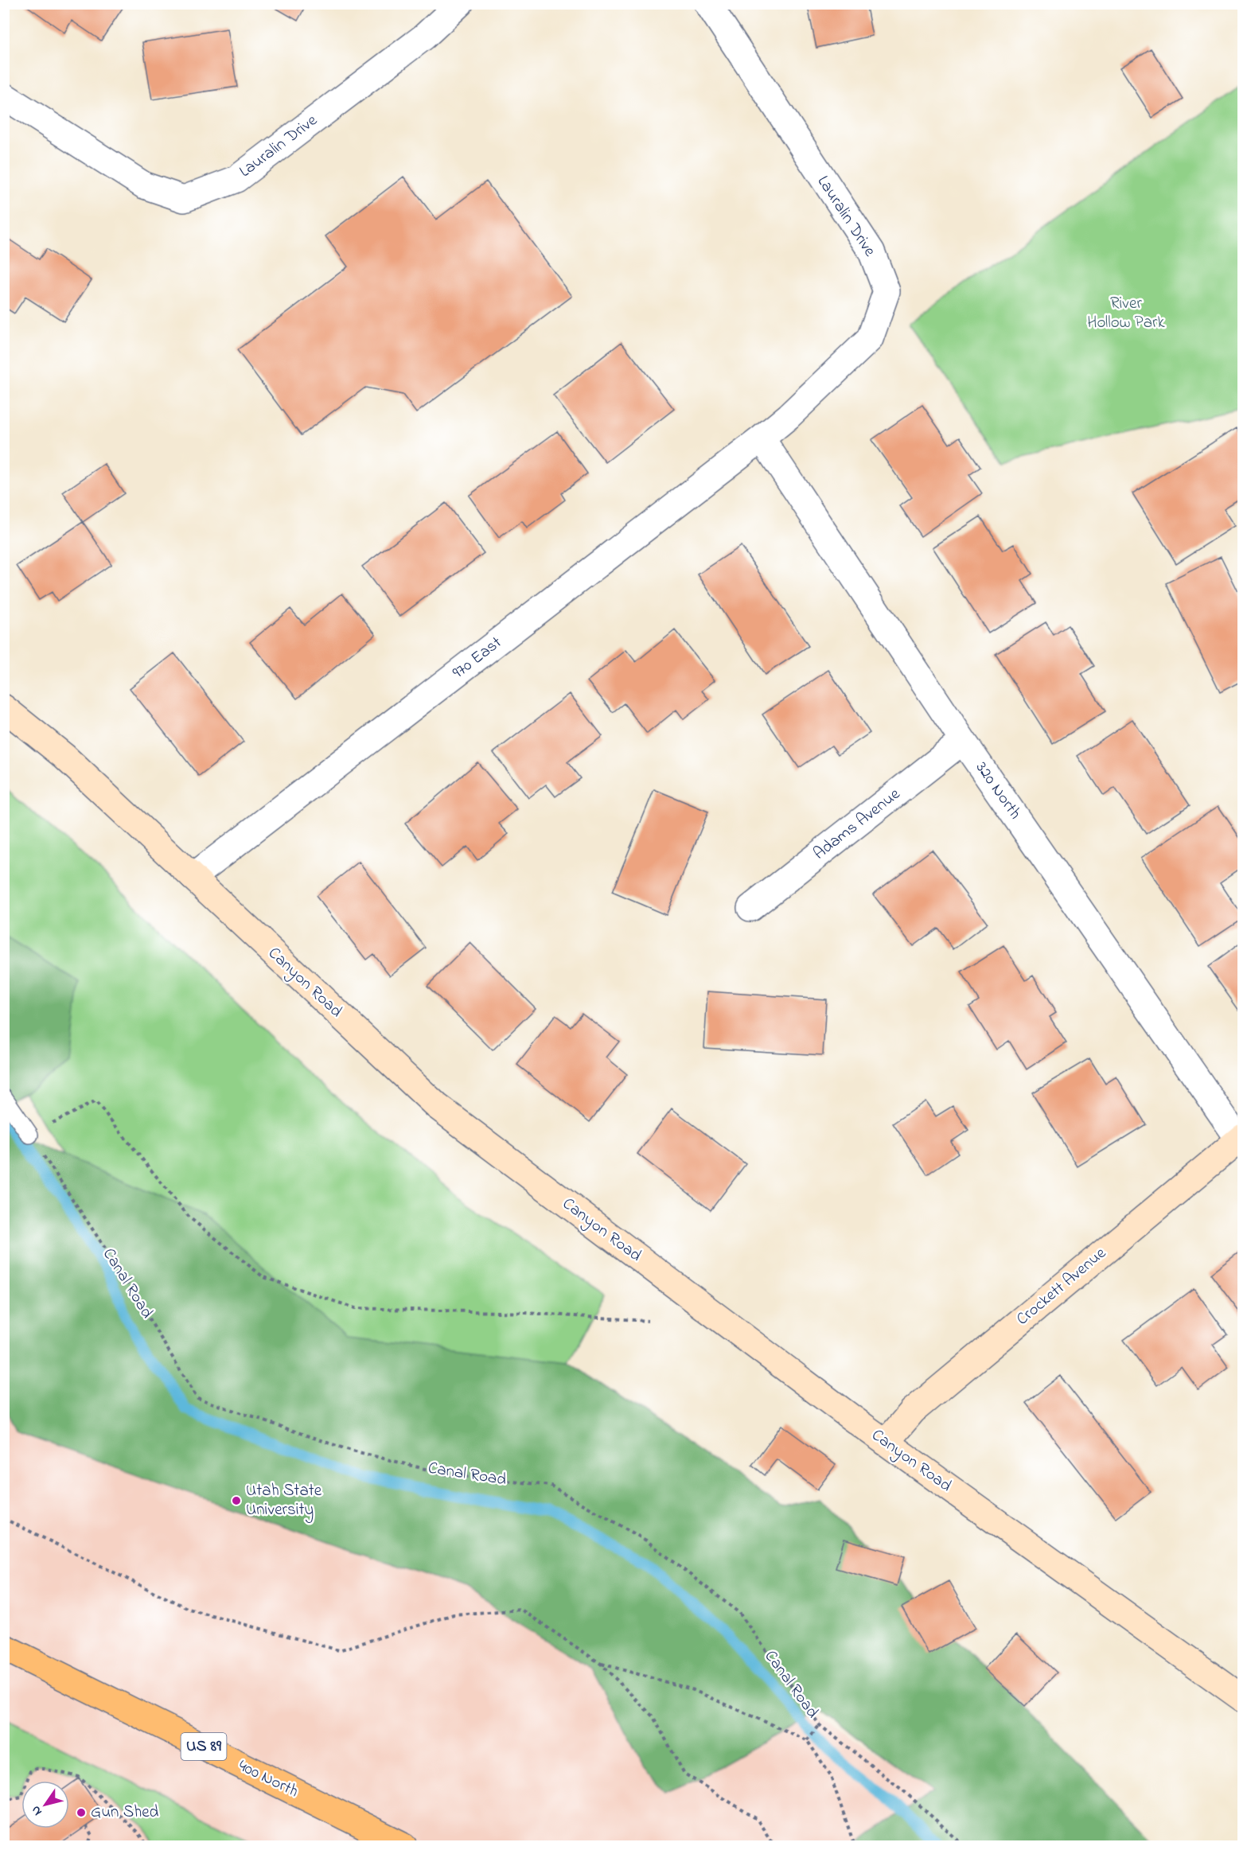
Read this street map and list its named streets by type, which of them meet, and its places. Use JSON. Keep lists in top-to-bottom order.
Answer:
{
  "streets": {
    "main road": ["US 89", "400 North"],
    "street": [
      "Lauralin Drive",
      "970 East",
      "320 North",
      "Adams Avenue",
      "Canyon Road",
      "Crockett Avenue"
    ],
    "path": ["Canal Road"]
  },
  "crossings": [
    ["Lauralin Drive", "970 East"],
    ["Lauralin Drive", "320 North"],
    ["970 East", "320 North"],
    ["970 East", "Canyon Road"],
    ["320 North", "Adams Avenue"],
    ["320 North", "Crockett Avenue"],
    ["Canyon Road", "Crockett Avenue"]
  ],
  "parks": ["River Hollow Park"],
  "places": ["Utah State University", "Gun Shed"],
  "north": "bottom left"
}
